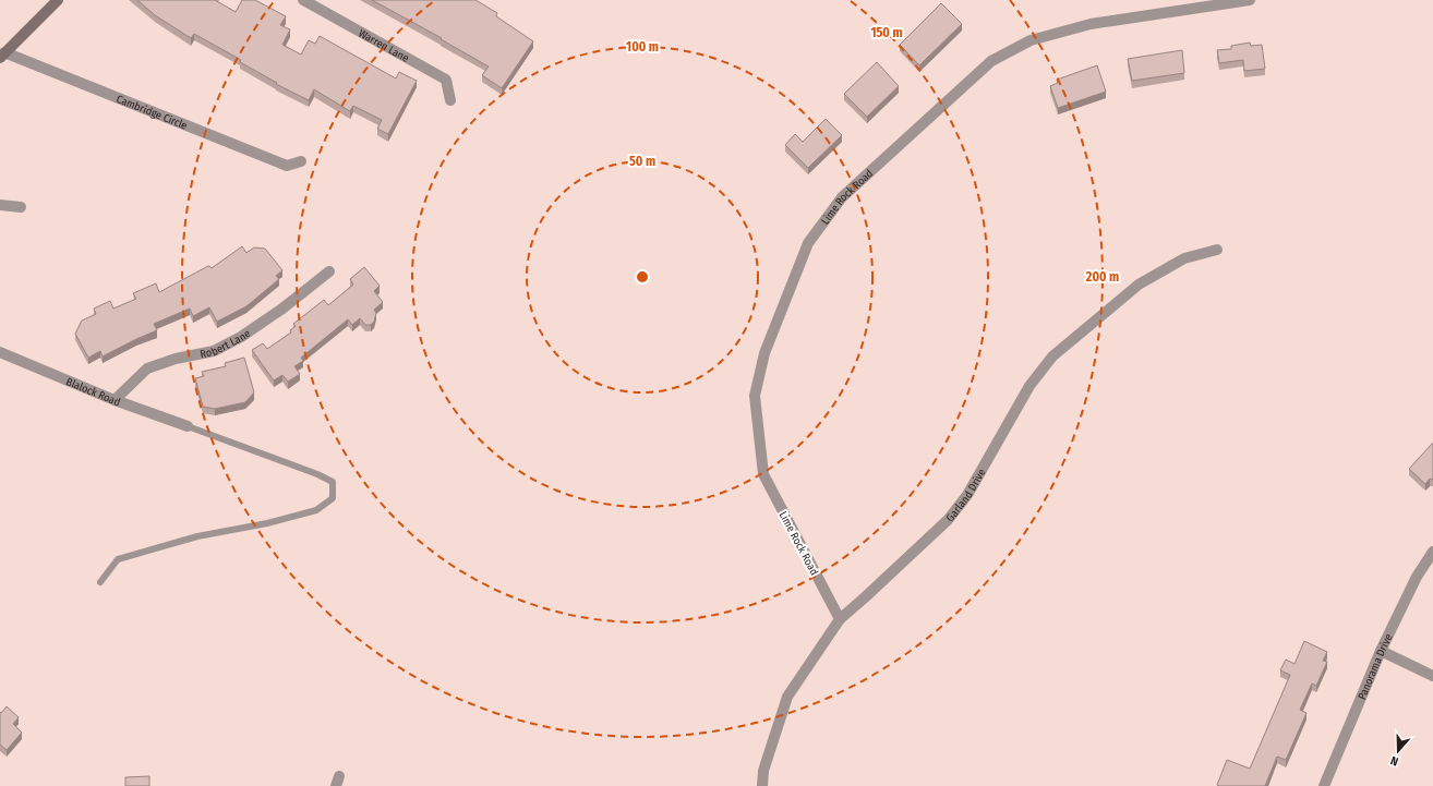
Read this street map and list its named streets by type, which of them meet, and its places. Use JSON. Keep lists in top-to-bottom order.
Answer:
{
  "streets": {
    "street": [
      "Warren Lane",
      "Cambridge Circle",
      "Lime Rock Road",
      "Robert Lane",
      "Blalock Road",
      "Garland Drive",
      "Panorama Drive"
    ]
  },
  "crossings": [
    ["Lime Rock Road", "Garland Drive"],
    ["Robert Lane", "Blalock Road"]
  ],
  "north": "bottom",
  "rings": [
    "150 m",
    "100 m",
    "50 m",
    "200 m"
  ]
}
